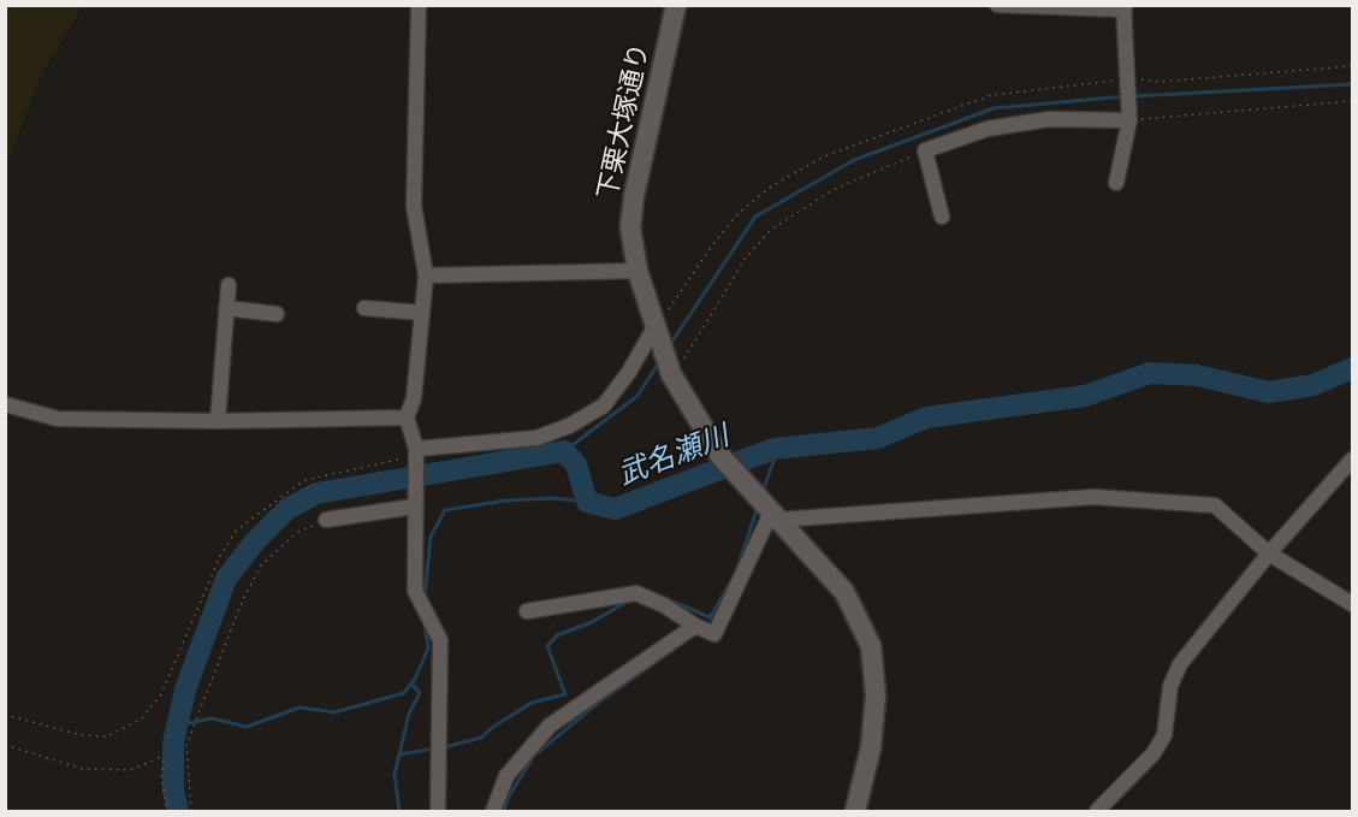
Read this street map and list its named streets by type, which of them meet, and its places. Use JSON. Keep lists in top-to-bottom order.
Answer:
{
  "streets": {
    "street": ["下栗大塚通り"]
  },
  "water": ["武名瀬川"]
}
